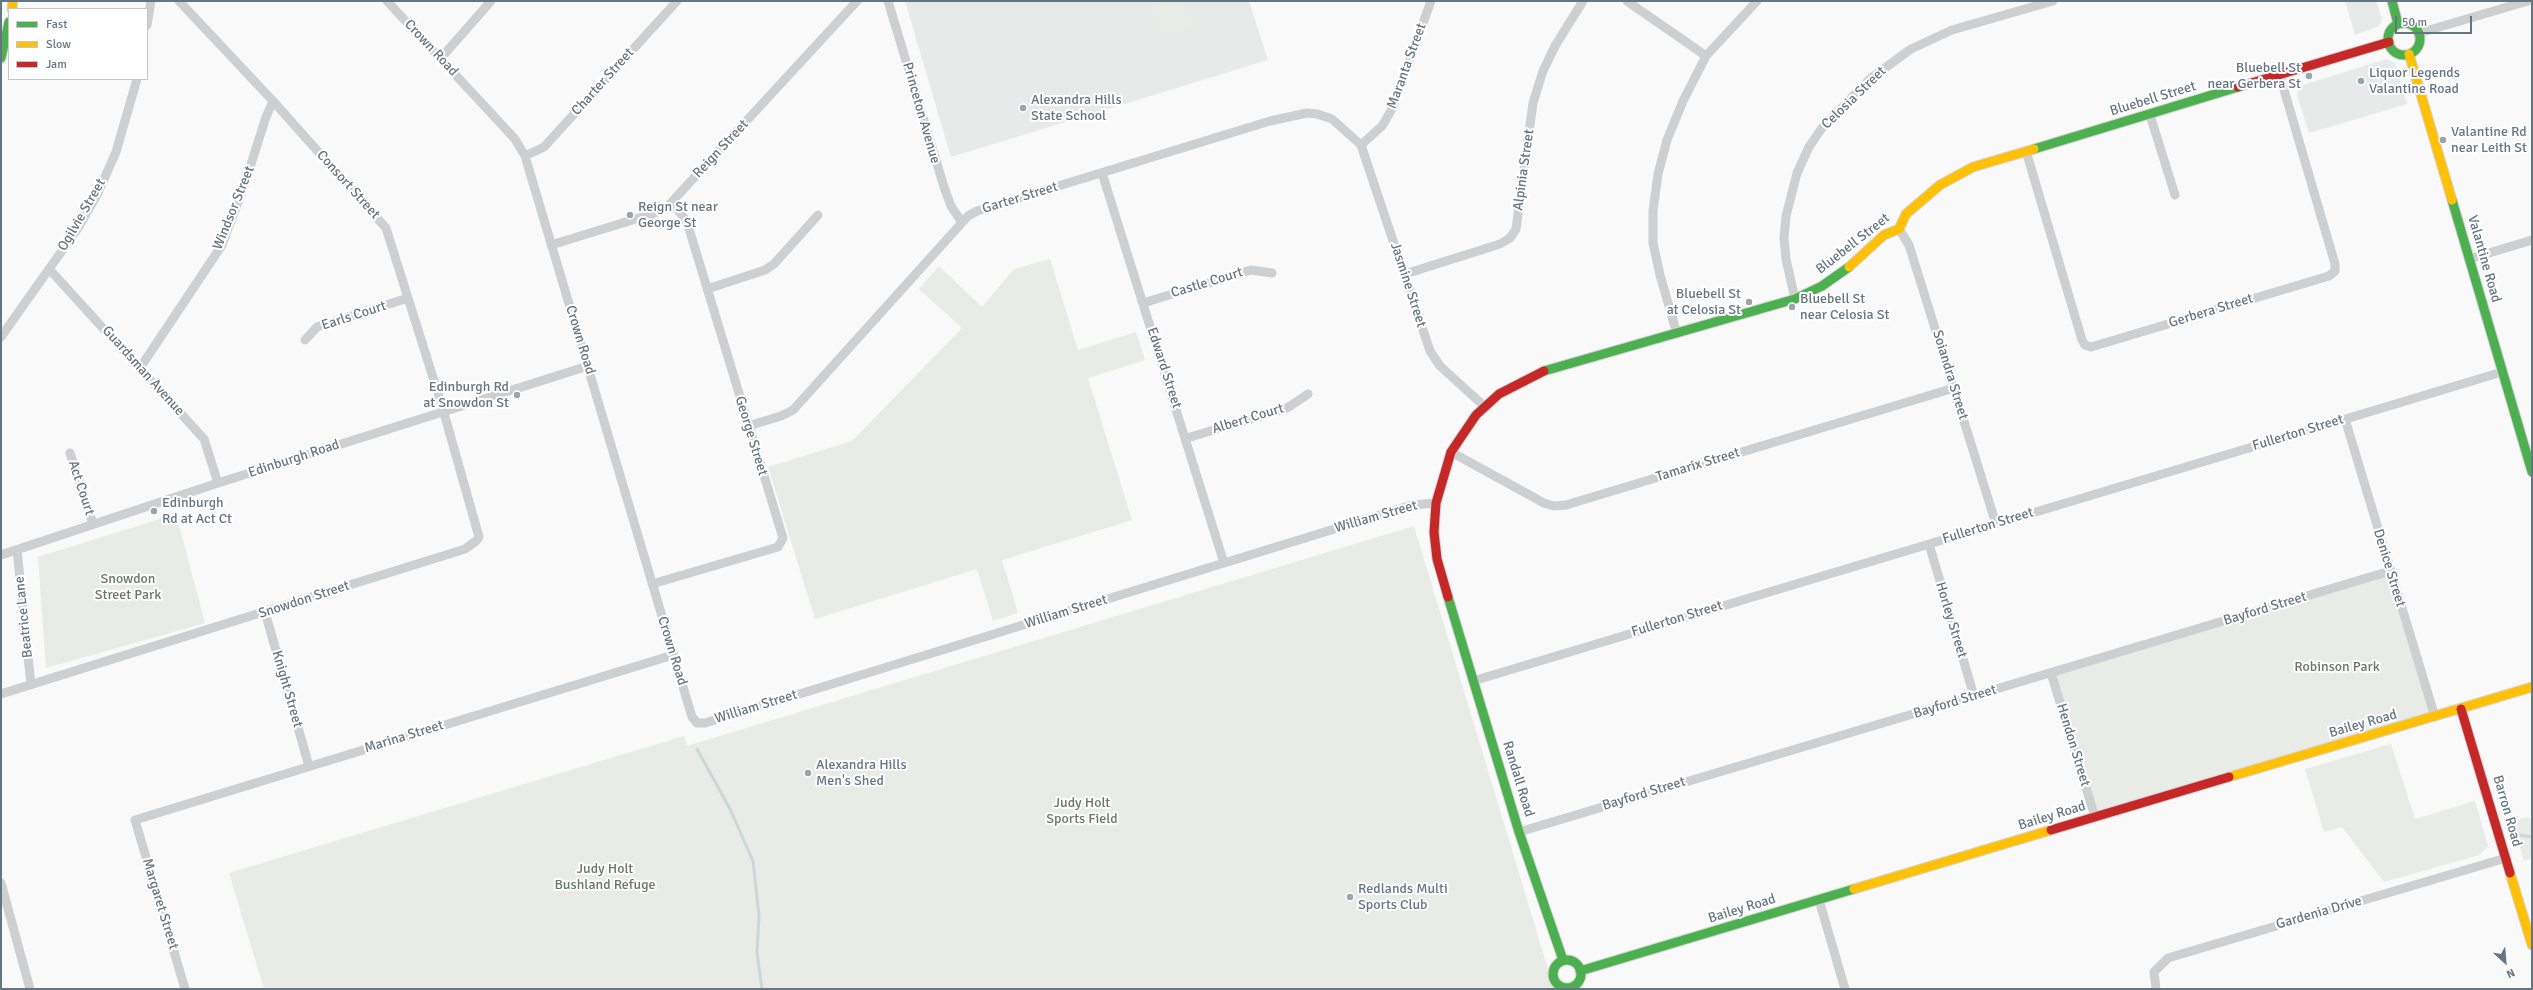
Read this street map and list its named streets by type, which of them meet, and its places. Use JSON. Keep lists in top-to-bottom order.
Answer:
{
  "streets": {
    "street": [
      "Crown Road",
      "Maranta Street",
      "Charter Street",
      "Celosia Street",
      "Bluebell Street",
      "Princeton Avenue",
      "Reign Street",
      "Alpinia Street",
      "Consort Street",
      "Garter Street",
      "Windsor Street",
      "Ogilvie Street",
      "Valantine Road",
      "Castle Court",
      "Jasmine Street",
      "Gerbera Street",
      "Earls Court",
      "Edward Street",
      "Guardsman Avenue",
      "Soiandra Street",
      "Albert Court",
      "Fullerton Street",
      "George Street",
      "Edinburgh Road",
      "Tamarix Street",
      "Act Court",
      "William Street",
      "Denice Street",
      "Snowdon Street",
      "Bayford Street",
      "Beatrice Lane",
      "Horley Street",
      "Knight Street",
      "Bailey Road",
      "Marina Street",
      "Hendon Street",
      "Randall Road",
      "Barron Road",
      "Margaret Street",
      "Gardenia Drive"
    ]
  },
  "crossings": [
    ["Crown Road", "Charter Street"],
    ["Crown Road", "Reign Street"],
    ["Crown Road", "George Street"],
    ["Crown Road", "Edinburgh Road"],
    ["Crown Road", "William Street"],
    ["Crown Road", "Marina Street"],
    ["Maranta Street", "Garter Street"],
    ["Maranta Street", "Jasmine Street"],
    ["Celosia Street", "Bluebell Street"],
    ["Bluebell Street", "Valantine Road"],
    ["Bluebell Street", "Jasmine Street"],
    ["Bluebell Street", "Gerbera Street"],
    ["Bluebell Street", "Soiandra Street"],
    ["Bluebell Street", "Tamarix Street"],
    ["Bluebell Street", "William Street"],
    ["Bluebell Street", "Randall Road"],
    ["Princeton Avenue", "Garter Street"],
    ["Reign Street", "George Street"],
    ["Alpinia Street", "Jasmine Street"],
    ["Consort Street", "Windsor Street"],
    ["Consort Street", "Earls Court"],
    ["Consort Street", "Edinburgh Road"],
    ["Consort Street", "Snowdon Street"],
    ["Garter Street", "Jasmine Street"],
    ["Garter Street", "Edward Street"],
    ["Garter Street", "George Street"],
    ["Windsor Street", "Guardsman Avenue"],
    ["Ogilvie Street", "Guardsman Avenue"],
    ["Valantine Road", "Fullerton Street"],
    ["Castle Court", "Edward Street"],
    ["Edward Street", "Albert Court"],
    ["Edward Street", "William Street"],
    ["Guardsman Avenue", "Edinburgh Road"],
    ["Soiandra Street", "Fullerton Street"],
    ["Soiandra Street", "Tamarix Street"],
    ["Fullerton Street", "Denice Street"],
    ["Fullerton Street", "Horley Street"],
    ["Fullerton Street", "Randall Road"],
    ["Edinburgh Road", "Act Court"],
    ["Edinburgh Road", "Snowdon Street"],
    ["Edinburgh Road", "Beatrice Lane"],
    ["Denice Street", "Bayford Street"],
    ["Denice Street", "Bailey Road"],
    ["Snowdon Street", "Beatrice Lane"],
    ["Snowdon Street", "Knight Street"],
    ["Bayford Street", "Horley Street"],
    ["Bayford Street", "Hendon Street"],
    ["Bayford Street", "Randall Road"],
    ["Knight Street", "Marina Street"],
    ["Bailey Road", "Hendon Street"],
    ["Bailey Road", "Randall Road"],
    ["Bailey Road", "Barron Road"],
    ["Marina Street", "Margaret Street"],
    ["Barron Road", "Gardenia Drive"]
  ],
  "parks": [
    "Snowdon Street Park",
    "Robinson Park",
    "Judy Holt Sports Field",
    "Judy Holt Bushland Refuge"
  ],
  "places": [
    "Bluebell St near Gerbera St",
    "Liquor Legends Valantine Road",
    "Alexandra Hills State School",
    "Valantine Rd near Leith St",
    "Reign St near George St",
    "Bluebell St at Celosia St",
    "Bluebell St near Celosia St",
    "Edinburgh Rd at Snowdon St",
    "Edinburgh Rd at Act Ct",
    "Alexandra Hills Men's Shed",
    "Redlands Multi Sports Club"
  ],
  "legend": ["Fast", "Slow", "Jam"],
  "scale_bar": "50 m",
  "north": "bottom right"
}
